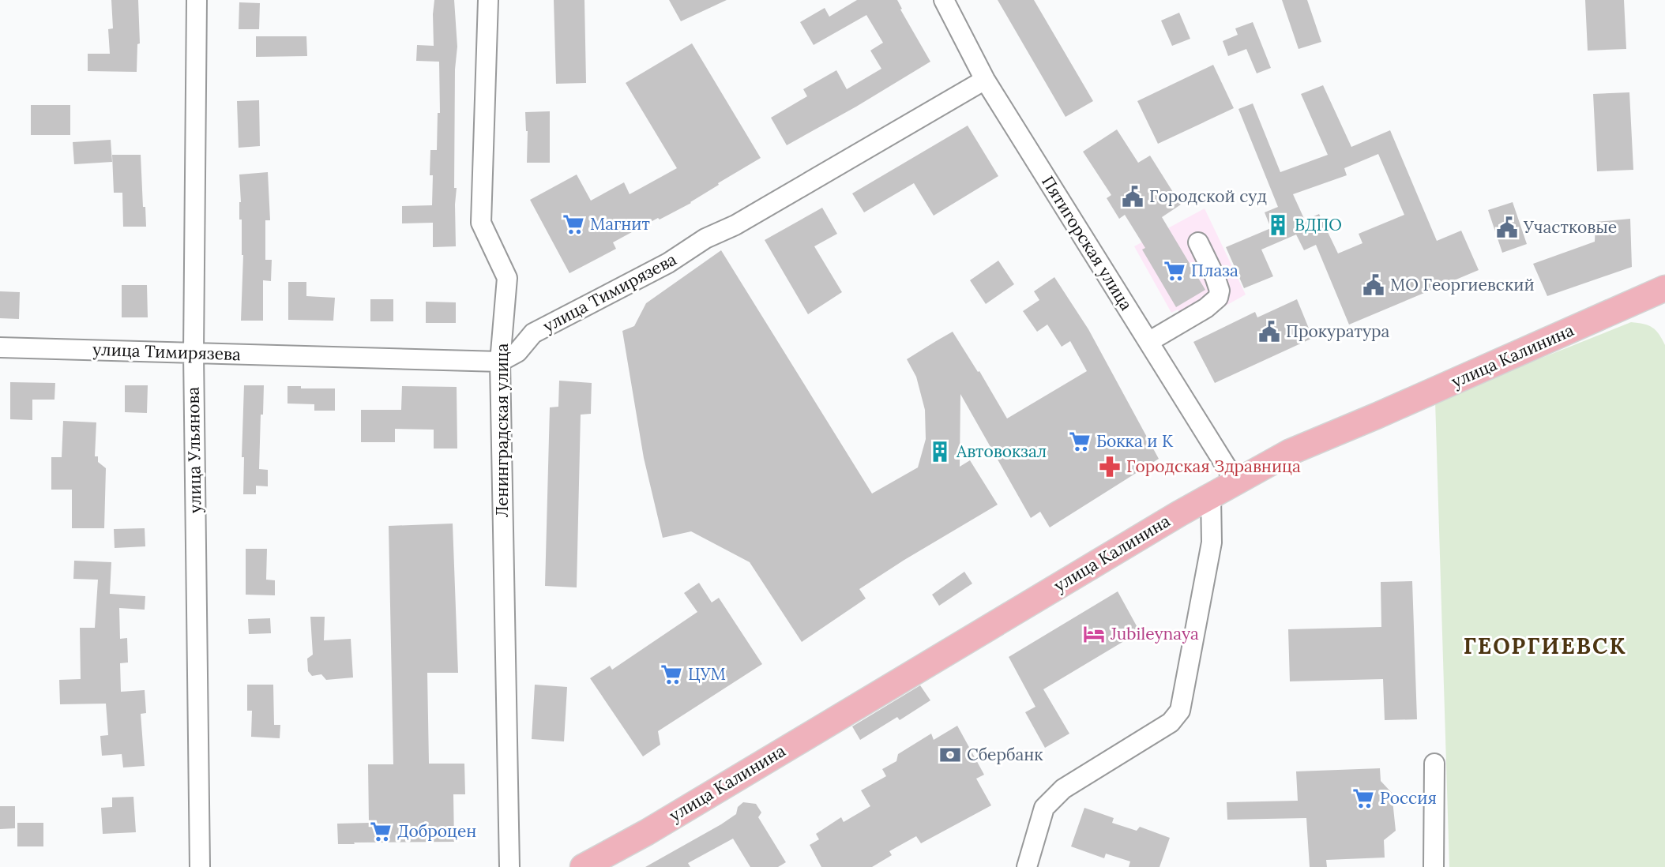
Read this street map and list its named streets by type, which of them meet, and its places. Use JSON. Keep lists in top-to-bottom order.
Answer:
{
  "streets": {
    "main road": ["улица Калинина"],
    "street": [
      "Пятигорская улица",
      "улица Тимирязева",
      "Ленинградская улица",
      "улица Ульянова"
    ]
  },
  "crossings": [
    ["Пятигорская улица", "улица Тимирязева"],
    ["Пятигорская улица", "улица Калинина"],
    ["улица Тимирязева", "Ленинградская улица"],
    ["улица Тимирязева", "улица Ульянова"]
  ],
  "districts": ["ГЕОРГИЕВСК"],
  "places": {
    "public building": [
      "Городской суд",
      "Участковые",
      "МО Георгиевский",
      "Прокуратура"
    ],
    "supermarket": [
      "Магнит",
      "Плаза",
      "Бокка и К",
      "ЦУМ",
      "Россия",
      "Доброцен"
    ],
    "building": ["ВДПО", "Автовокзал"],
    "pharmacy": ["Городская Здравница"],
    "hotel": ["Jubileynaya"],
    "bank": ["Сбербанк"]
  }
}
